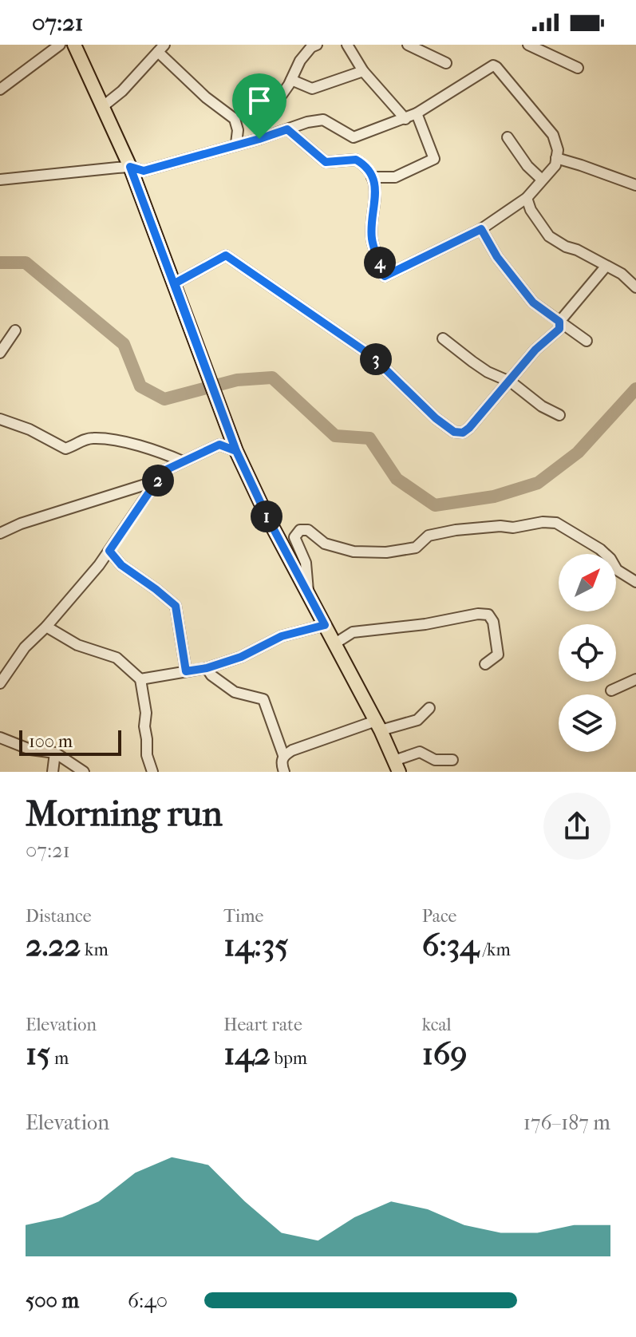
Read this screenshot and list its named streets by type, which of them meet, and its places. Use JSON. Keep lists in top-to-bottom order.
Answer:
{
  "scale_bar": "100 m",
  "north": "top right",
  "page": {
    "status": "07:21",
    "pins": [
      "4",
      "3",
      "2",
      "1"
    ],
    "scale": "100 m",
    "heading": ["Morning run", "07:21"],
    "stats": [
      ["Distance", "2.22 km"],
      ["Time", "14:35"],
      ["Pace", "6:34 /km"],
      ["Elevation", "15 m"],
      ["Heart rate", "142 bpm"],
      ["kcal", "169"]
    ],
    "chart": ["Elevation", "176–187 m"],
    "list": [
      {
        "name": "500 m",
        "note": "6:40"
      }
    ]
  }
}
